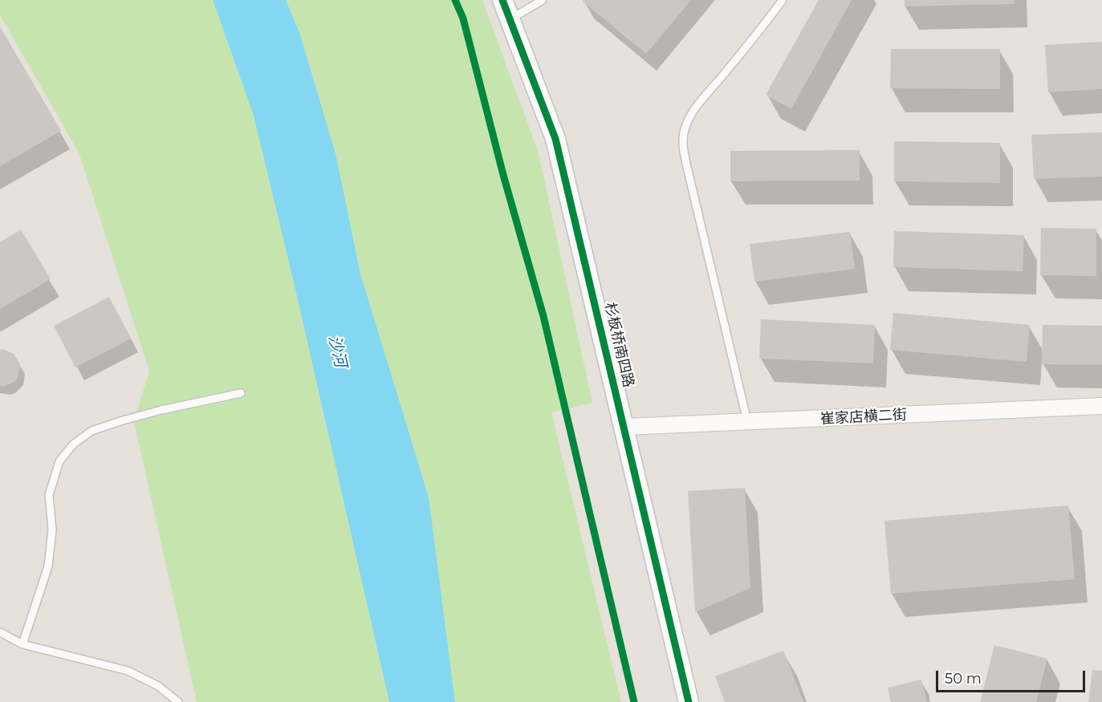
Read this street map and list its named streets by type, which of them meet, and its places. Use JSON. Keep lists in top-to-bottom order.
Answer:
{
  "streets": {
    "street": ["杉板桥南四路", "崔家店横二街"]
  },
  "crossings": [
    ["杉板桥南四路", "崔家店横二街"]
  ],
  "water": ["沙河"],
  "scale_bar": "50 m"
}
